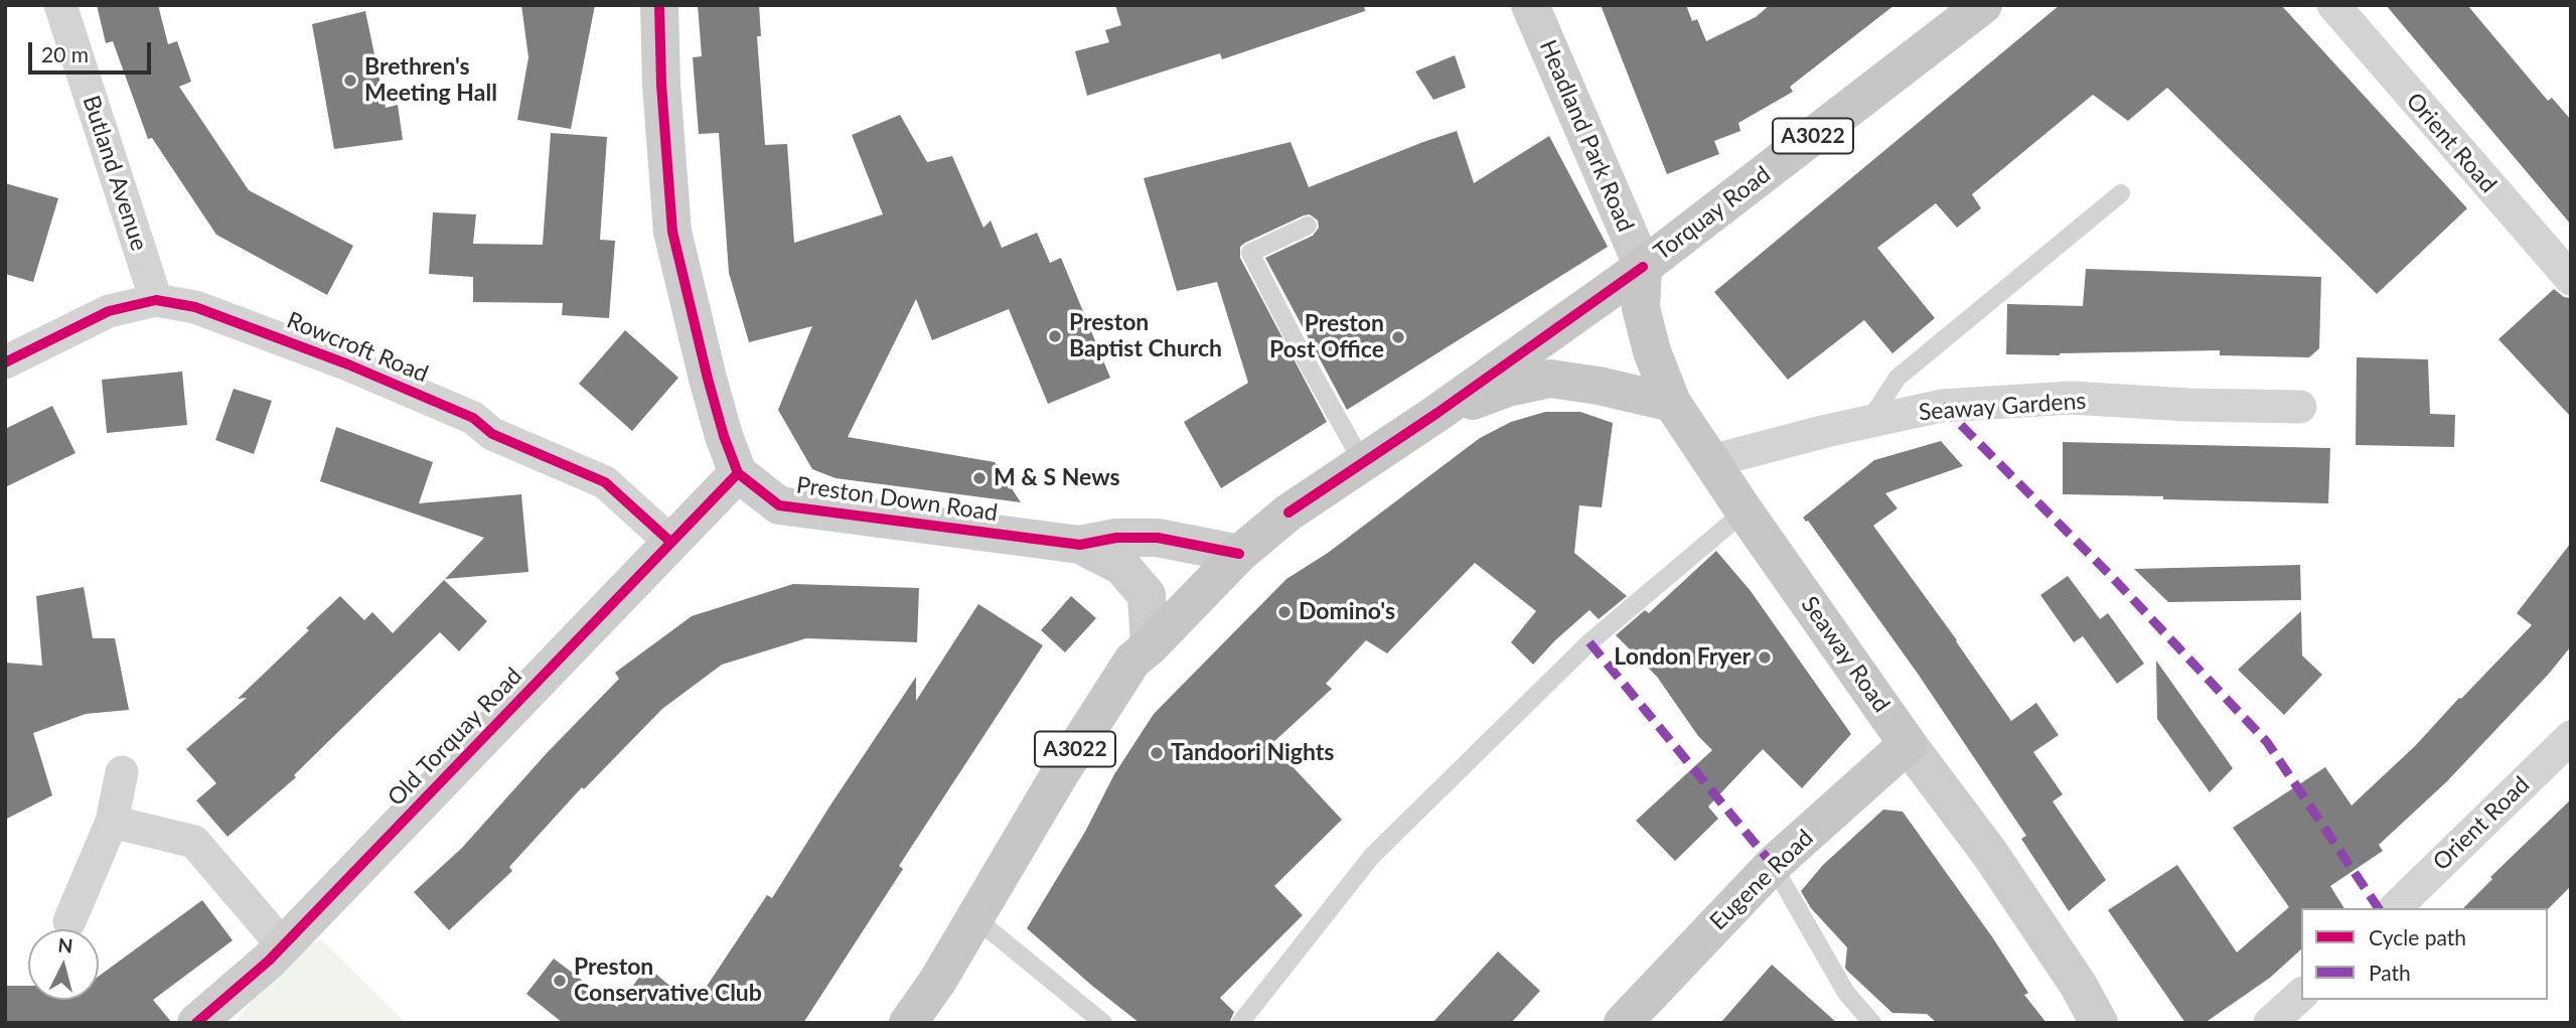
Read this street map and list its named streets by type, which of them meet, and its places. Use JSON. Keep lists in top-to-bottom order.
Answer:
{
  "streets": {
    "main road": [
      "A3022",
      "Torquay Road",
      "Seaway Road",
      "Eugene Road"
    ],
    "street": [
      "Headland Park Road",
      "Orient Road",
      "Butland Avenue",
      "Rowcroft Road",
      "Seaway Gardens",
      "Preston Down Road",
      "Old Torquay Road"
    ]
  },
  "crossings": [
    ["Headland Park Road", "A3022"],
    ["Headland Park Road", "Torquay Road"],
    ["Headland Park Road", "Seaway Road"],
    ["A3022", "Torquay Road"],
    ["A3022", "Preston Down Road"],
    ["A3022", "Seaway Road"],
    ["Butland Avenue", "Rowcroft Road"],
    ["Torquay Road", "Seaway Road"],
    ["Rowcroft Road", "Old Torquay Road"],
    ["Seaway Gardens", "Seaway Road"],
    ["Preston Down Road", "Old Torquay Road"],
    ["Seaway Road", "Eugene Road"]
  ],
  "places": [
    "Brethren's Meeting Hall",
    "Preston Baptist Church",
    "Preston Post Office",
    "M & S News",
    "Domino's",
    "London Fryer",
    "Tandoori Nights",
    "Preston Conservative Club"
  ],
  "legend": ["Cycle path", "Path"],
  "scale_bar": "20 m",
  "north": "top"
}
